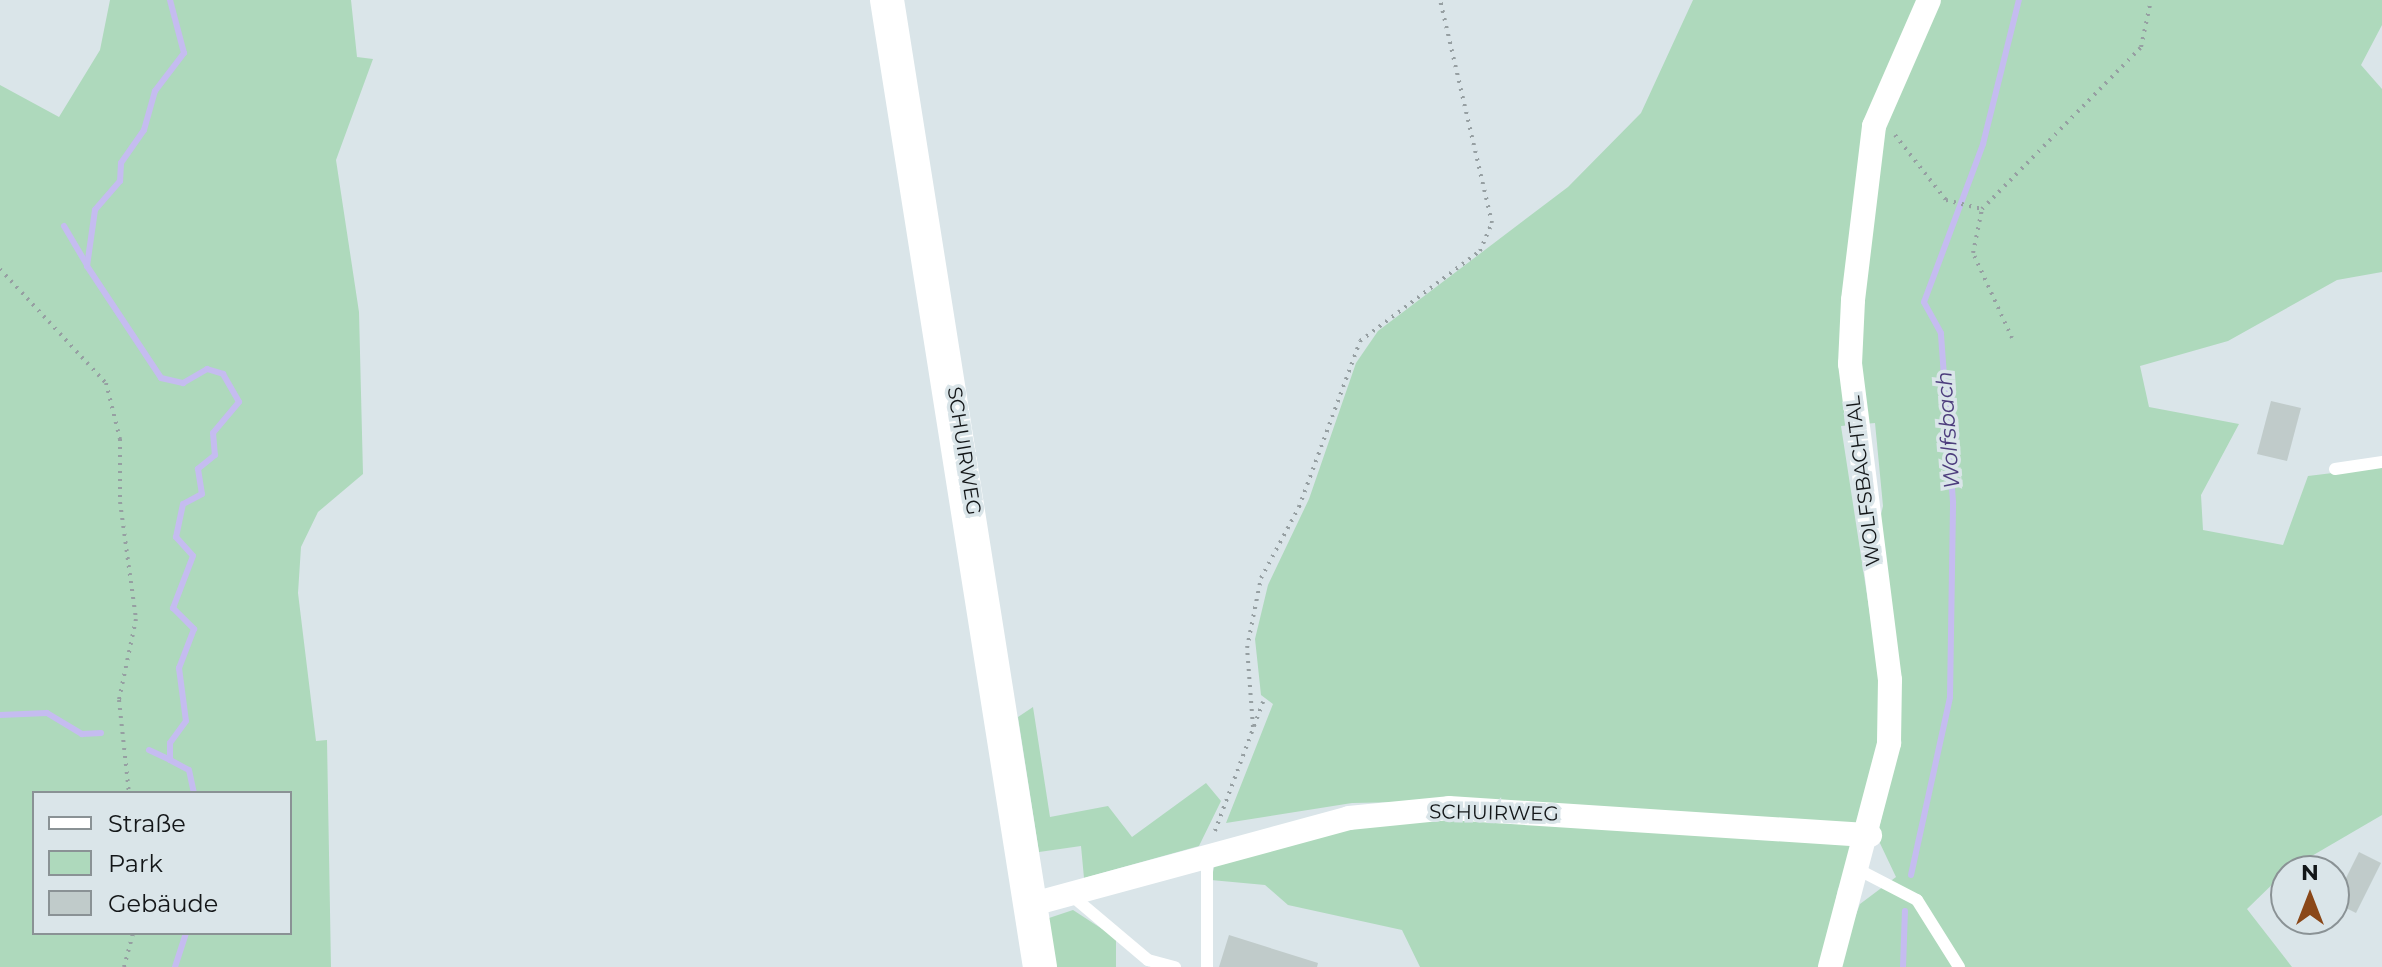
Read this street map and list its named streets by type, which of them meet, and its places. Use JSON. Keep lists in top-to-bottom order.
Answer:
{
  "streets": {
    "main road": ["SCHUIRWEG"],
    "street": ["WOLFSBACHTAL"]
  },
  "crossings": [
    ["SCHUIRWEG", "WOLFSBACHTAL"]
  ],
  "water": ["Wolfsbach"],
  "legend": ["Straße", "Park", "Gebäude"],
  "north": "top"
}
